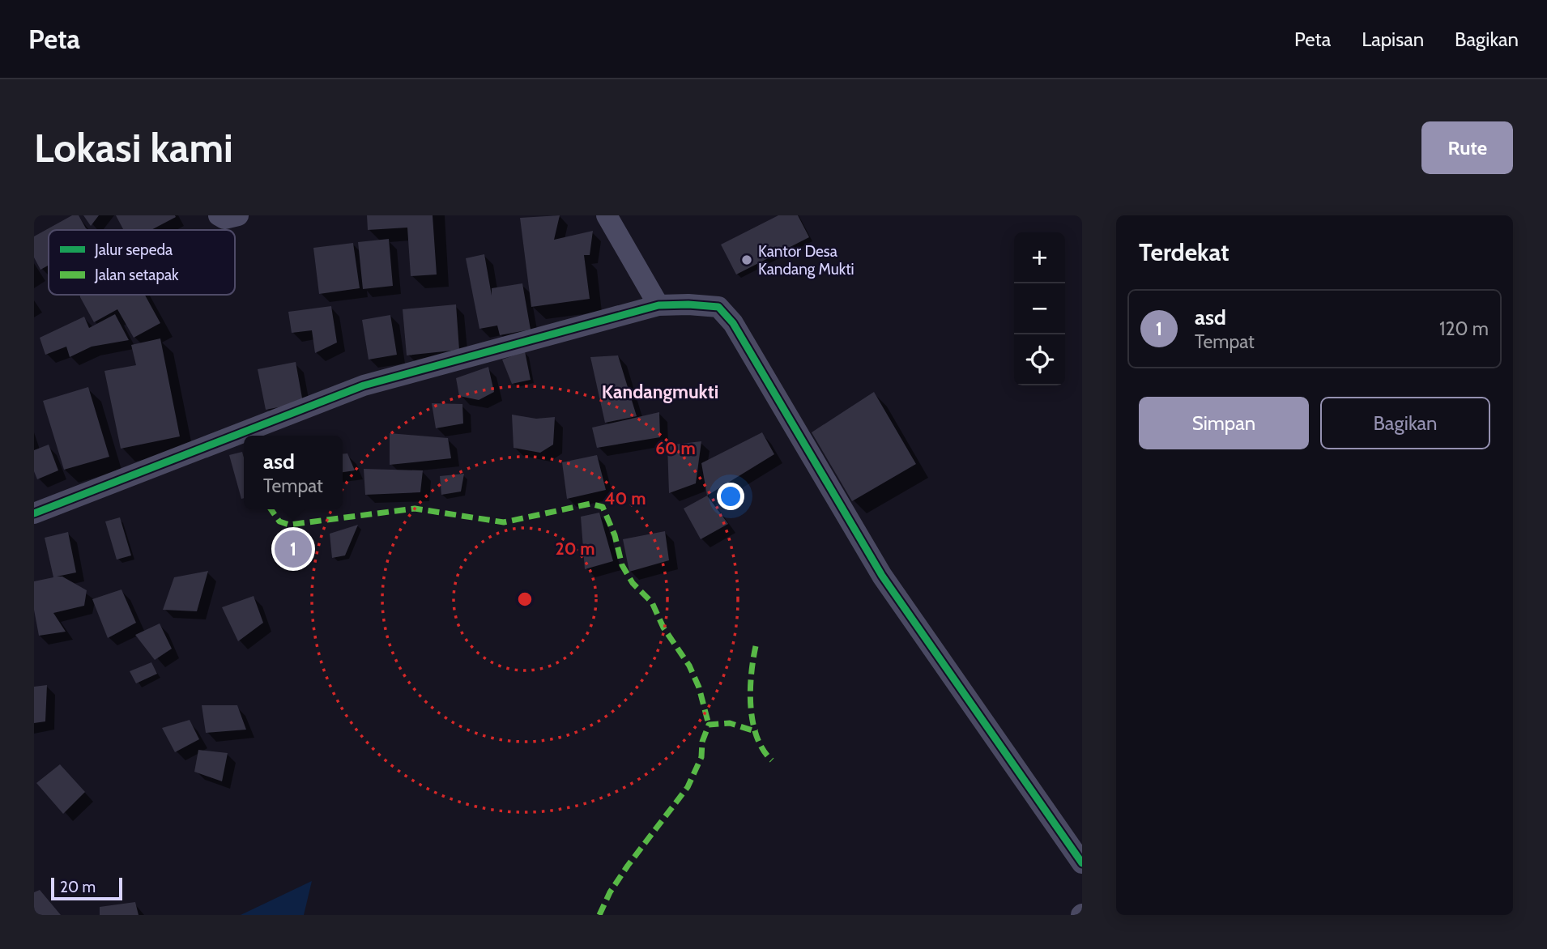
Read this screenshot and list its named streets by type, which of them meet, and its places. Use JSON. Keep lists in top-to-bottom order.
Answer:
{
  "districts": ["Kandangmukti"],
  "places": ["Kantor Desa Kandang Mukti"],
  "legend": ["Jalur sepeda", "Jalan setapak"],
  "scale_bar": "20 m",
  "page": {
    "header": "Peta",
    "nav": ["Peta", "Lapisan", "Bagikan"],
    "buttons": [
      "Rute",
      ["Simpan", "Bagikan"]
    ],
    "title": "Lokasi kami",
    "heading": "Terdekat",
    "map_buttons": ["+", "−"],
    "list": [
      {
        "mark": "1",
        "name": "asd",
        "note": "Tempat",
        "value": "120 m"
      }
    ],
    "popup": ["asd", "Tempat"],
    "pins": "1",
    "scale": "20 m"
  },
  "rings": ["60 m", "40 m", "20 m"]
}
